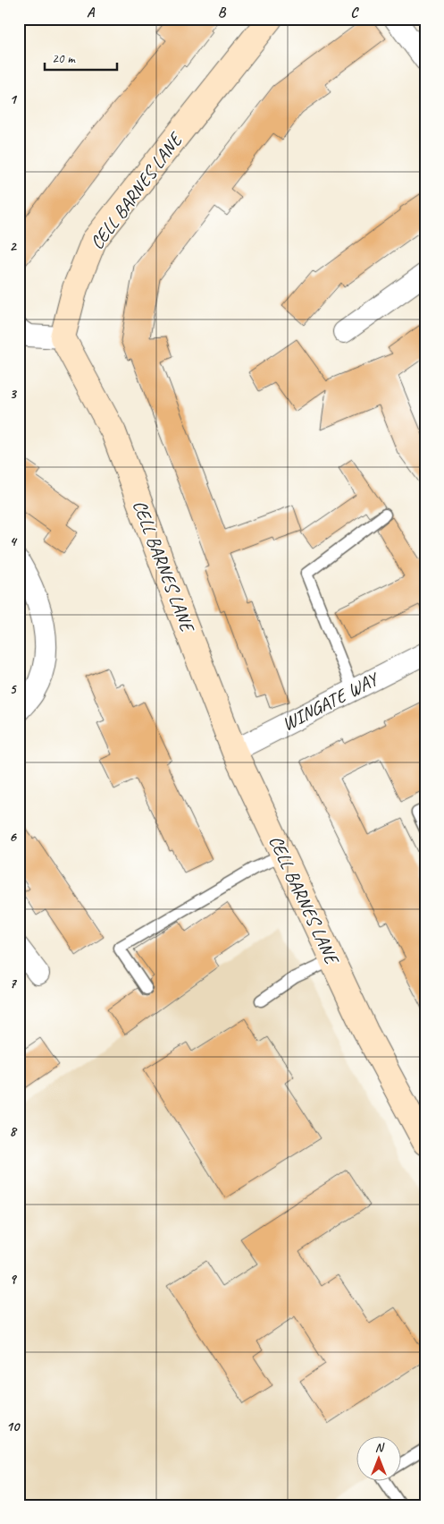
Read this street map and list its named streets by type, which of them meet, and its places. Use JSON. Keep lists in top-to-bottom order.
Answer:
{
  "streets": {
    "street": ["CELL BARNES LANE", "WINGATE WAY"]
  },
  "crossings": [
    ["CELL BARNES LANE", "WINGATE WAY"]
  ],
  "scale_bar": "20 m",
  "north": "top",
  "grid": {
    "columns": ["A", "B", "C"],
    "rows": [
      "1",
      "2",
      "3",
      "4",
      "5",
      "6",
      "7",
      "8",
      "9",
      "10"
    ]
  }
}
